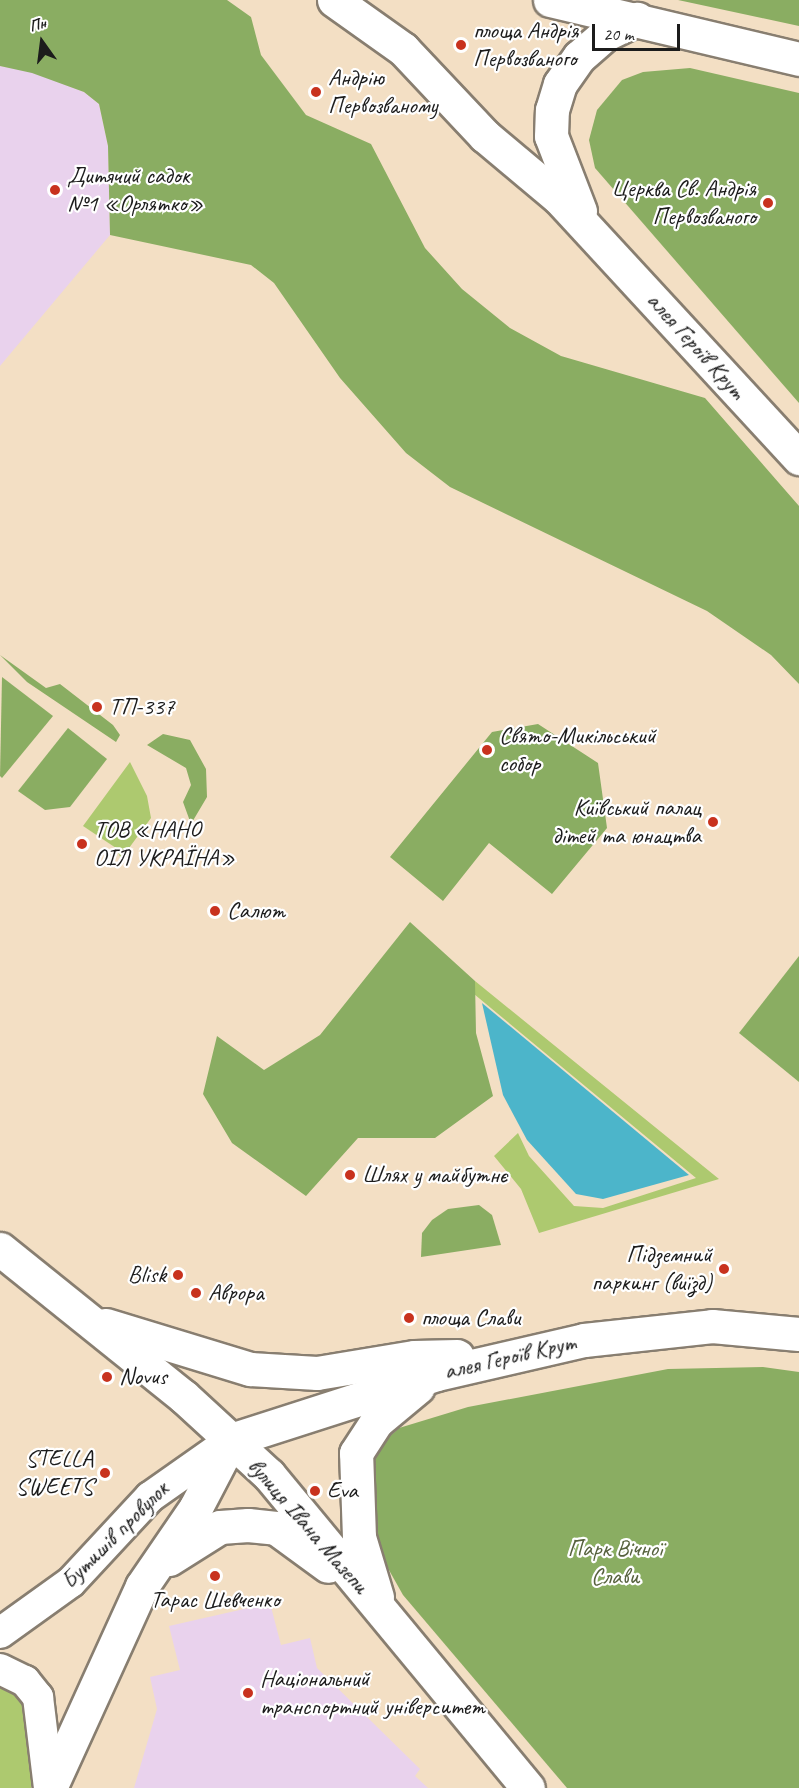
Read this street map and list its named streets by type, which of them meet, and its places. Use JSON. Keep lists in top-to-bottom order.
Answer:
{
  "streets": {
    "main road": ["алея Героїв Крут", "вулиця Івана Мазепи"],
    "street": ["Бутишів провулок"]
  },
  "crossings": [
    ["алея Героїв Крут", "вулиця Івана Мазепи"],
    ["алея Героїв Крут", "Бутишів провулок"],
    ["вулиця Івана Мазепи", "Бутишів провулок"]
  ],
  "parks": ["Парк Вічної Слави"],
  "places": [
    "площа Андрія Первозваного",
    "Андрію Первозваному",
    "Дитячий садок №1 «Орлятко»",
    "Церква Св. Андрія Первозваного",
    "ТП-337",
    "Свято-Микільський собор",
    "Київський палац дітей та юнацтва",
    "ТОВ «НАНО ОІЛ УКРАЇНА»",
    "Салют",
    "Шлях у майбутнє",
    "Підземний паркинг (виїзд)",
    "Blisk",
    "Аврора",
    "площа Слави",
    "Novus",
    "STELLA SWEETS",
    "Eva",
    "Тарас Шевченко",
    "Національний транспортний університет"
  ],
  "scale_bar": "20 m",
  "north": "top"
}
